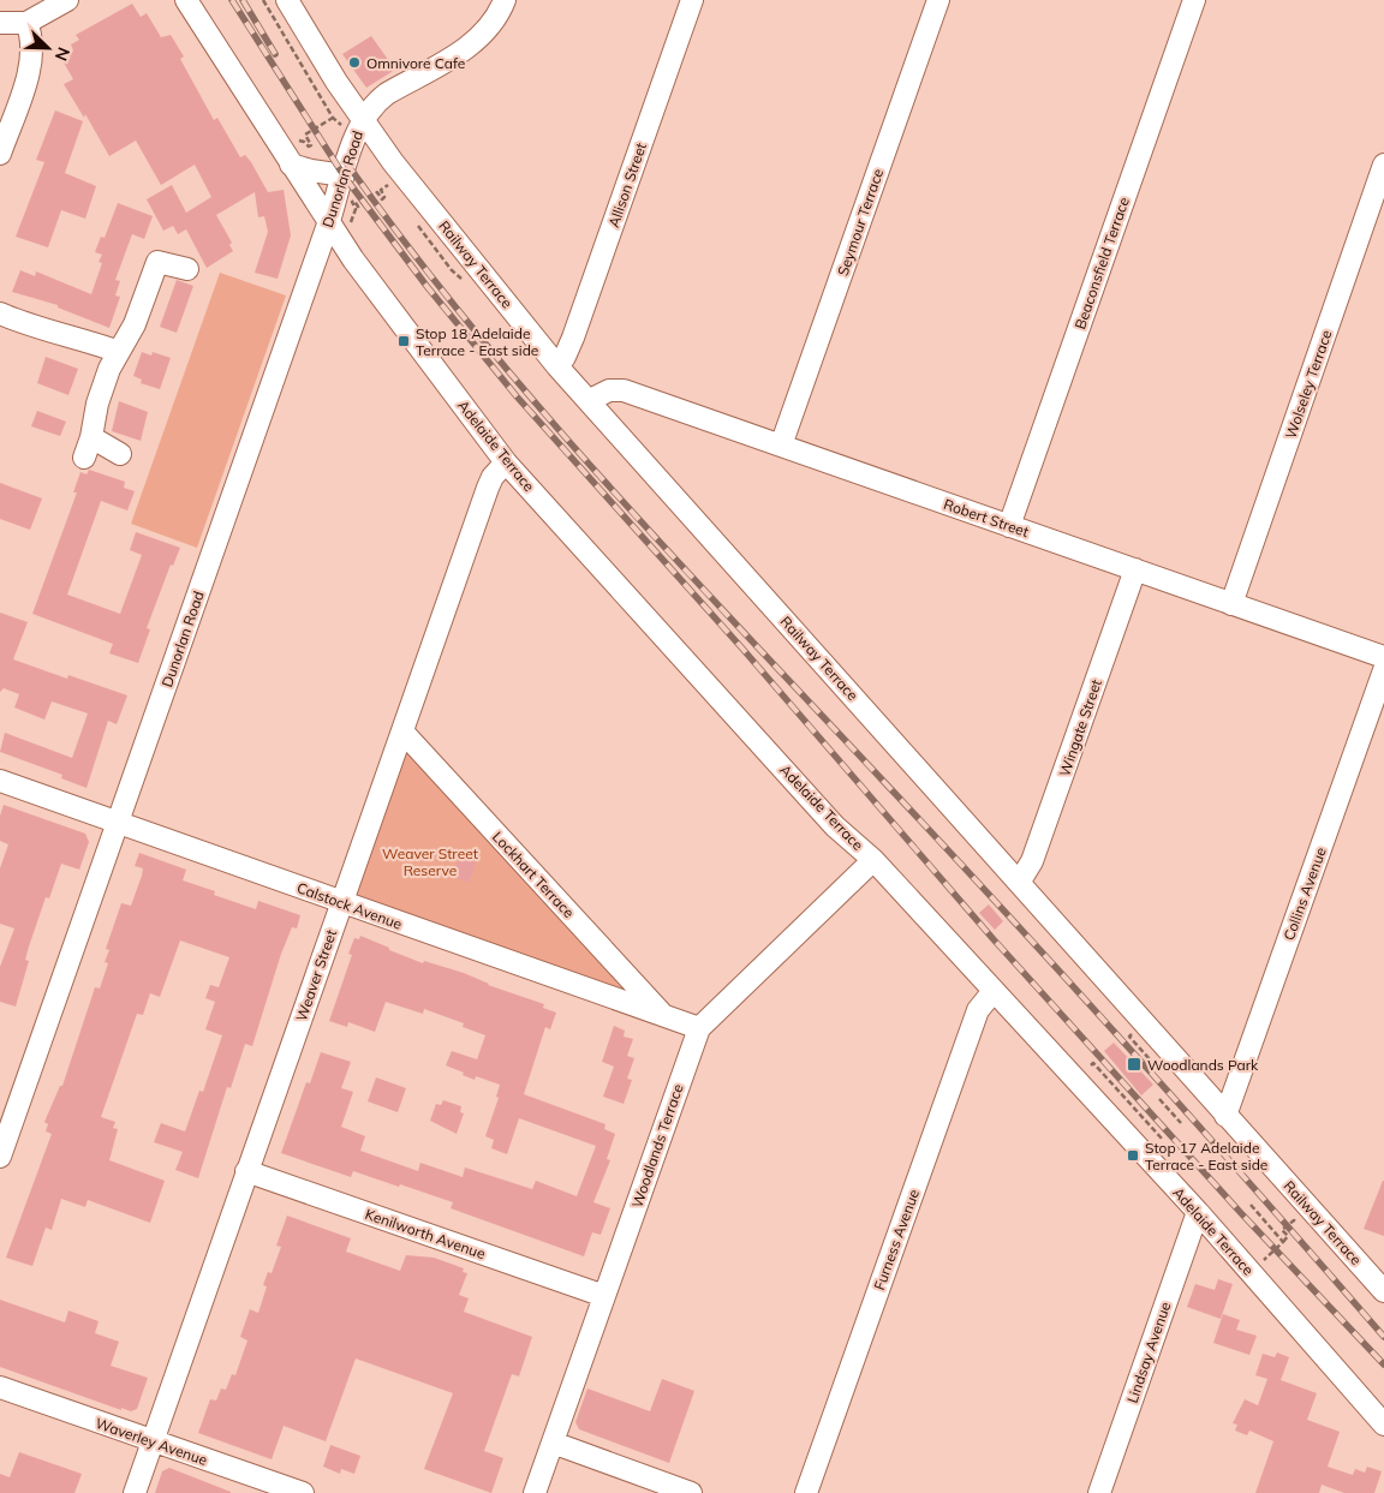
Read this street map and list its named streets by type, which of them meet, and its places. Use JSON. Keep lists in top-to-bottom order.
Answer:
{
  "streets": {
    "street": [
      "Dunorlan Road",
      "Allison Street",
      "Seymour Terrace",
      "Beaconsfield Terrace",
      "Railway Terrace",
      "Wolseley Terrace",
      "Adelaide Terrace",
      "Robert Street",
      "Wingate Street",
      "Lockhart Terrace",
      "Collins Avenue",
      "Calstock Avenue",
      "Weaver Street",
      "Woodlands Terrace",
      "Kenilworth Avenue",
      "Furness Avenue",
      "Lindsay Avenue",
      "Waverley Avenue"
    ]
  },
  "crossings": [
    ["Dunorlan Road", "Railway Terrace"],
    ["Dunorlan Road", "Adelaide Terrace"],
    ["Dunorlan Road", "Calstock Avenue"],
    ["Allison Street", "Railway Terrace"],
    ["Seymour Terrace", "Robert Street"],
    ["Beaconsfield Terrace", "Robert Street"],
    ["Railway Terrace", "Robert Street"],
    ["Railway Terrace", "Wingate Street"],
    ["Railway Terrace", "Collins Avenue"],
    ["Wolseley Terrace", "Robert Street"],
    ["Adelaide Terrace", "Weaver Street"],
    ["Adelaide Terrace", "Woodlands Terrace"],
    ["Adelaide Terrace", "Furness Avenue"],
    ["Adelaide Terrace", "Lindsay Avenue"],
    ["Robert Street", "Wingate Street"],
    ["Lockhart Terrace", "Calstock Avenue"],
    ["Lockhart Terrace", "Weaver Street"],
    ["Calstock Avenue", "Weaver Street"],
    ["Calstock Avenue", "Woodlands Terrace"],
    ["Weaver Street", "Kenilworth Avenue"],
    ["Weaver Street", "Waverley Avenue"],
    ["Woodlands Terrace", "Kenilworth Avenue"]
  ],
  "parks": ["Weaver Street Reserve"],
  "places": {
    "other": ["Omnivore Cafe"],
    "transit": ["Stop 18 Adelaide Terrace - East side", "Woodlands Park", "Stop 17 Adelaide Terrace - East side"]
  },
  "north": "bottom right"
}
